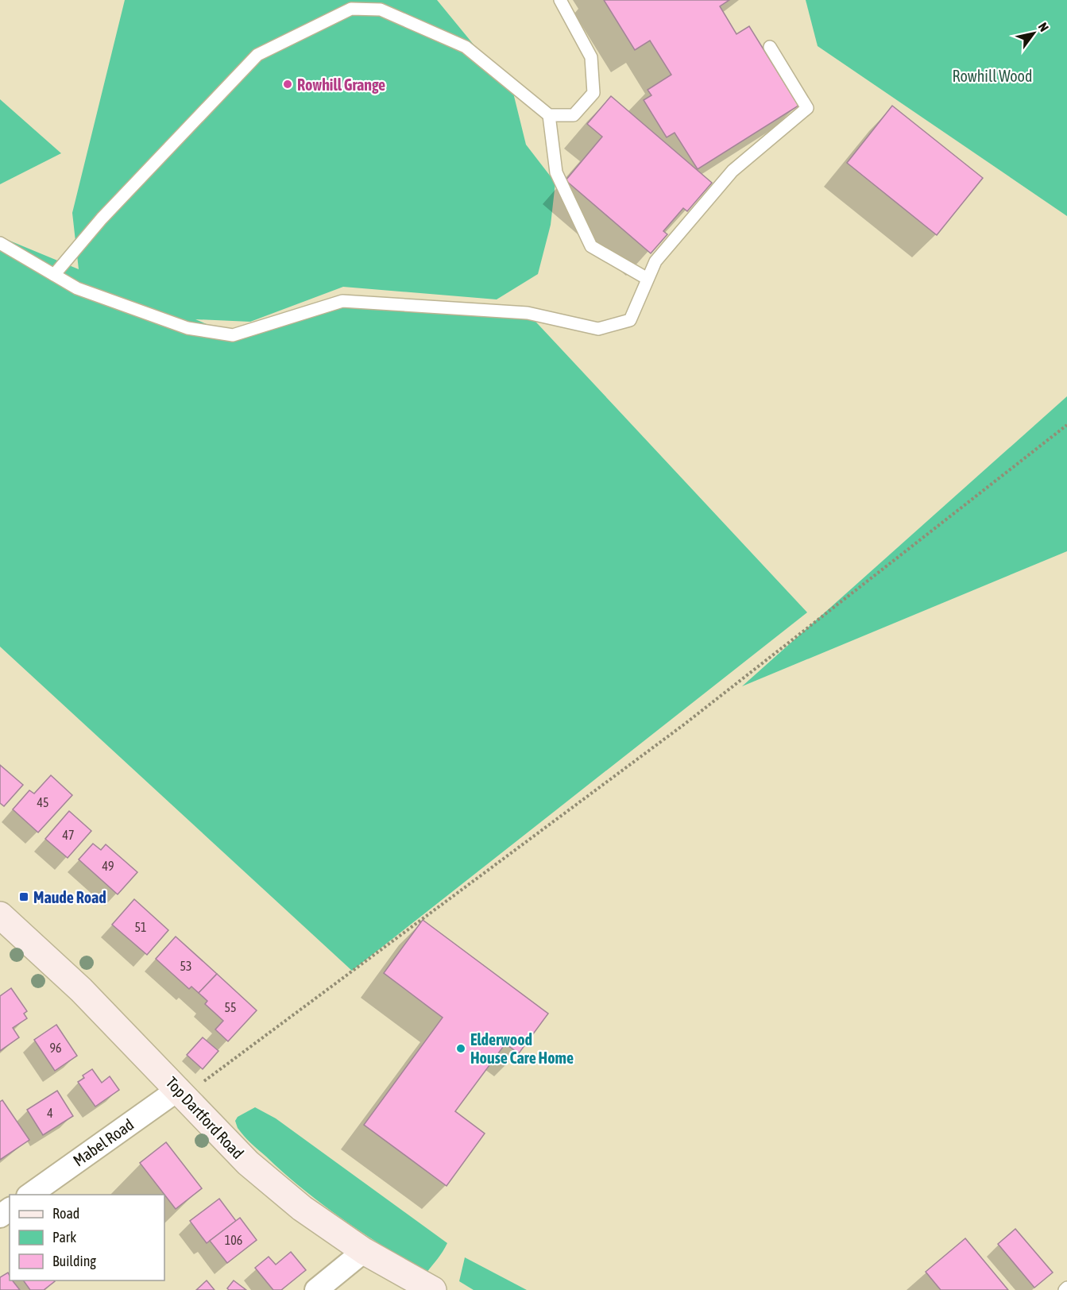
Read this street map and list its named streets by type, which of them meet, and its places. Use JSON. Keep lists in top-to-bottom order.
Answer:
{
  "streets": {
    "main road": ["Top Dartford Road"],
    "street": ["Mabel Road"]
  },
  "crossings": [
    ["Top Dartford Road", "Mabel Road"]
  ],
  "parks": ["Rowhill Wood"],
  "places": {
    "other": ["Rowhill Grange", "Elderwood House Care Home"],
    "transit": ["Maude Road"]
  },
  "house_numbers": [
    "45",
    "47",
    "49",
    "51",
    "53",
    "55",
    "96",
    "4",
    "106"
  ],
  "legend": ["Road", "Park", "Building"],
  "north": "top right"
}
